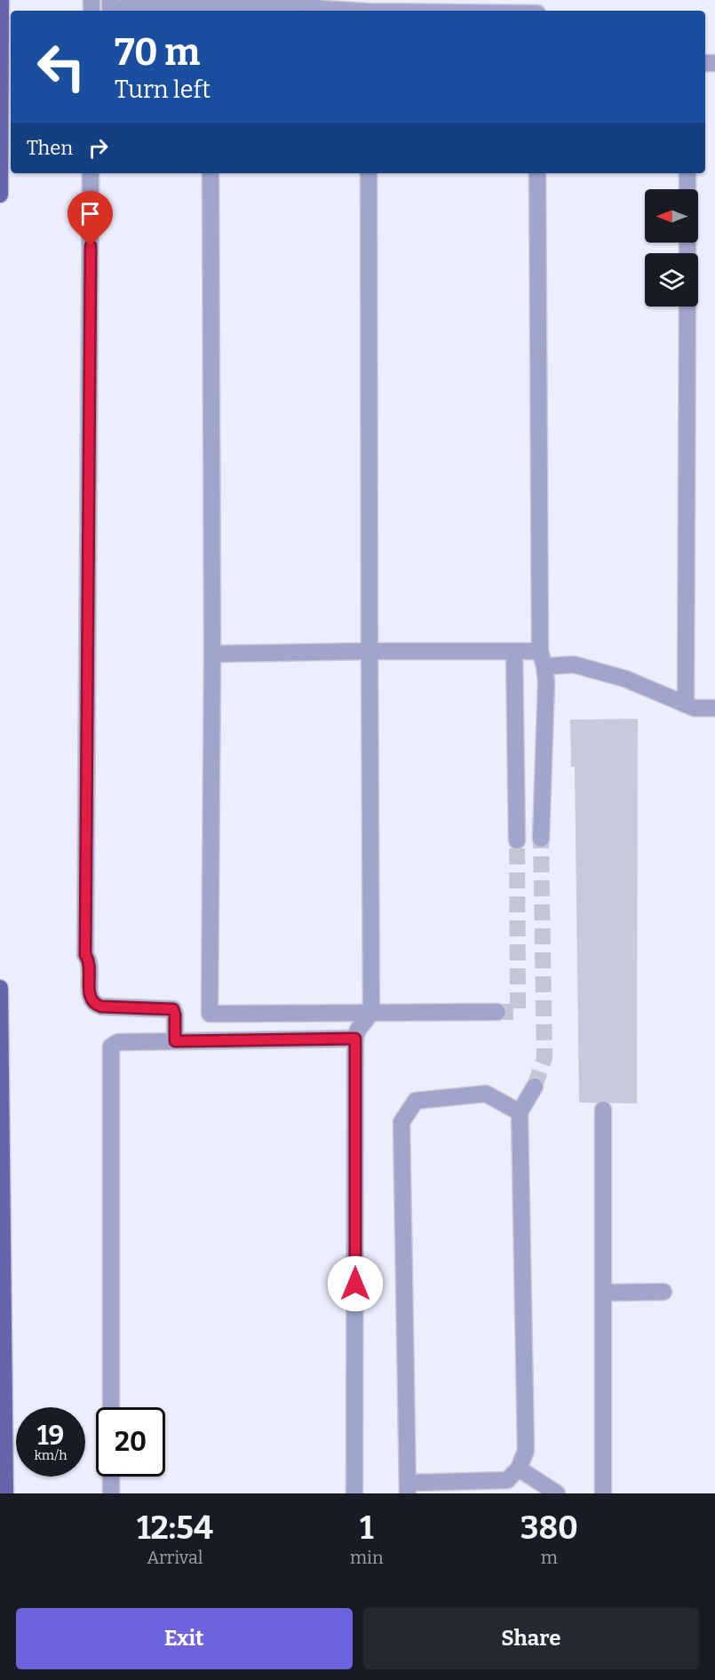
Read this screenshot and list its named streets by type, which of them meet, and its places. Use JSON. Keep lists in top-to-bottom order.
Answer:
{
  "north": "left",
  "page": {
    "turn": ["70 m", "Turn left"],
    "then": "Then",
    "speed": "19 km/h",
    "limit": "20",
    "eta": [
      "12:54",
      "Arrival",
      "1",
      "min",
      "380",
      "m"
    ],
    "buttons": ["Exit", "Share"]
  }
}
